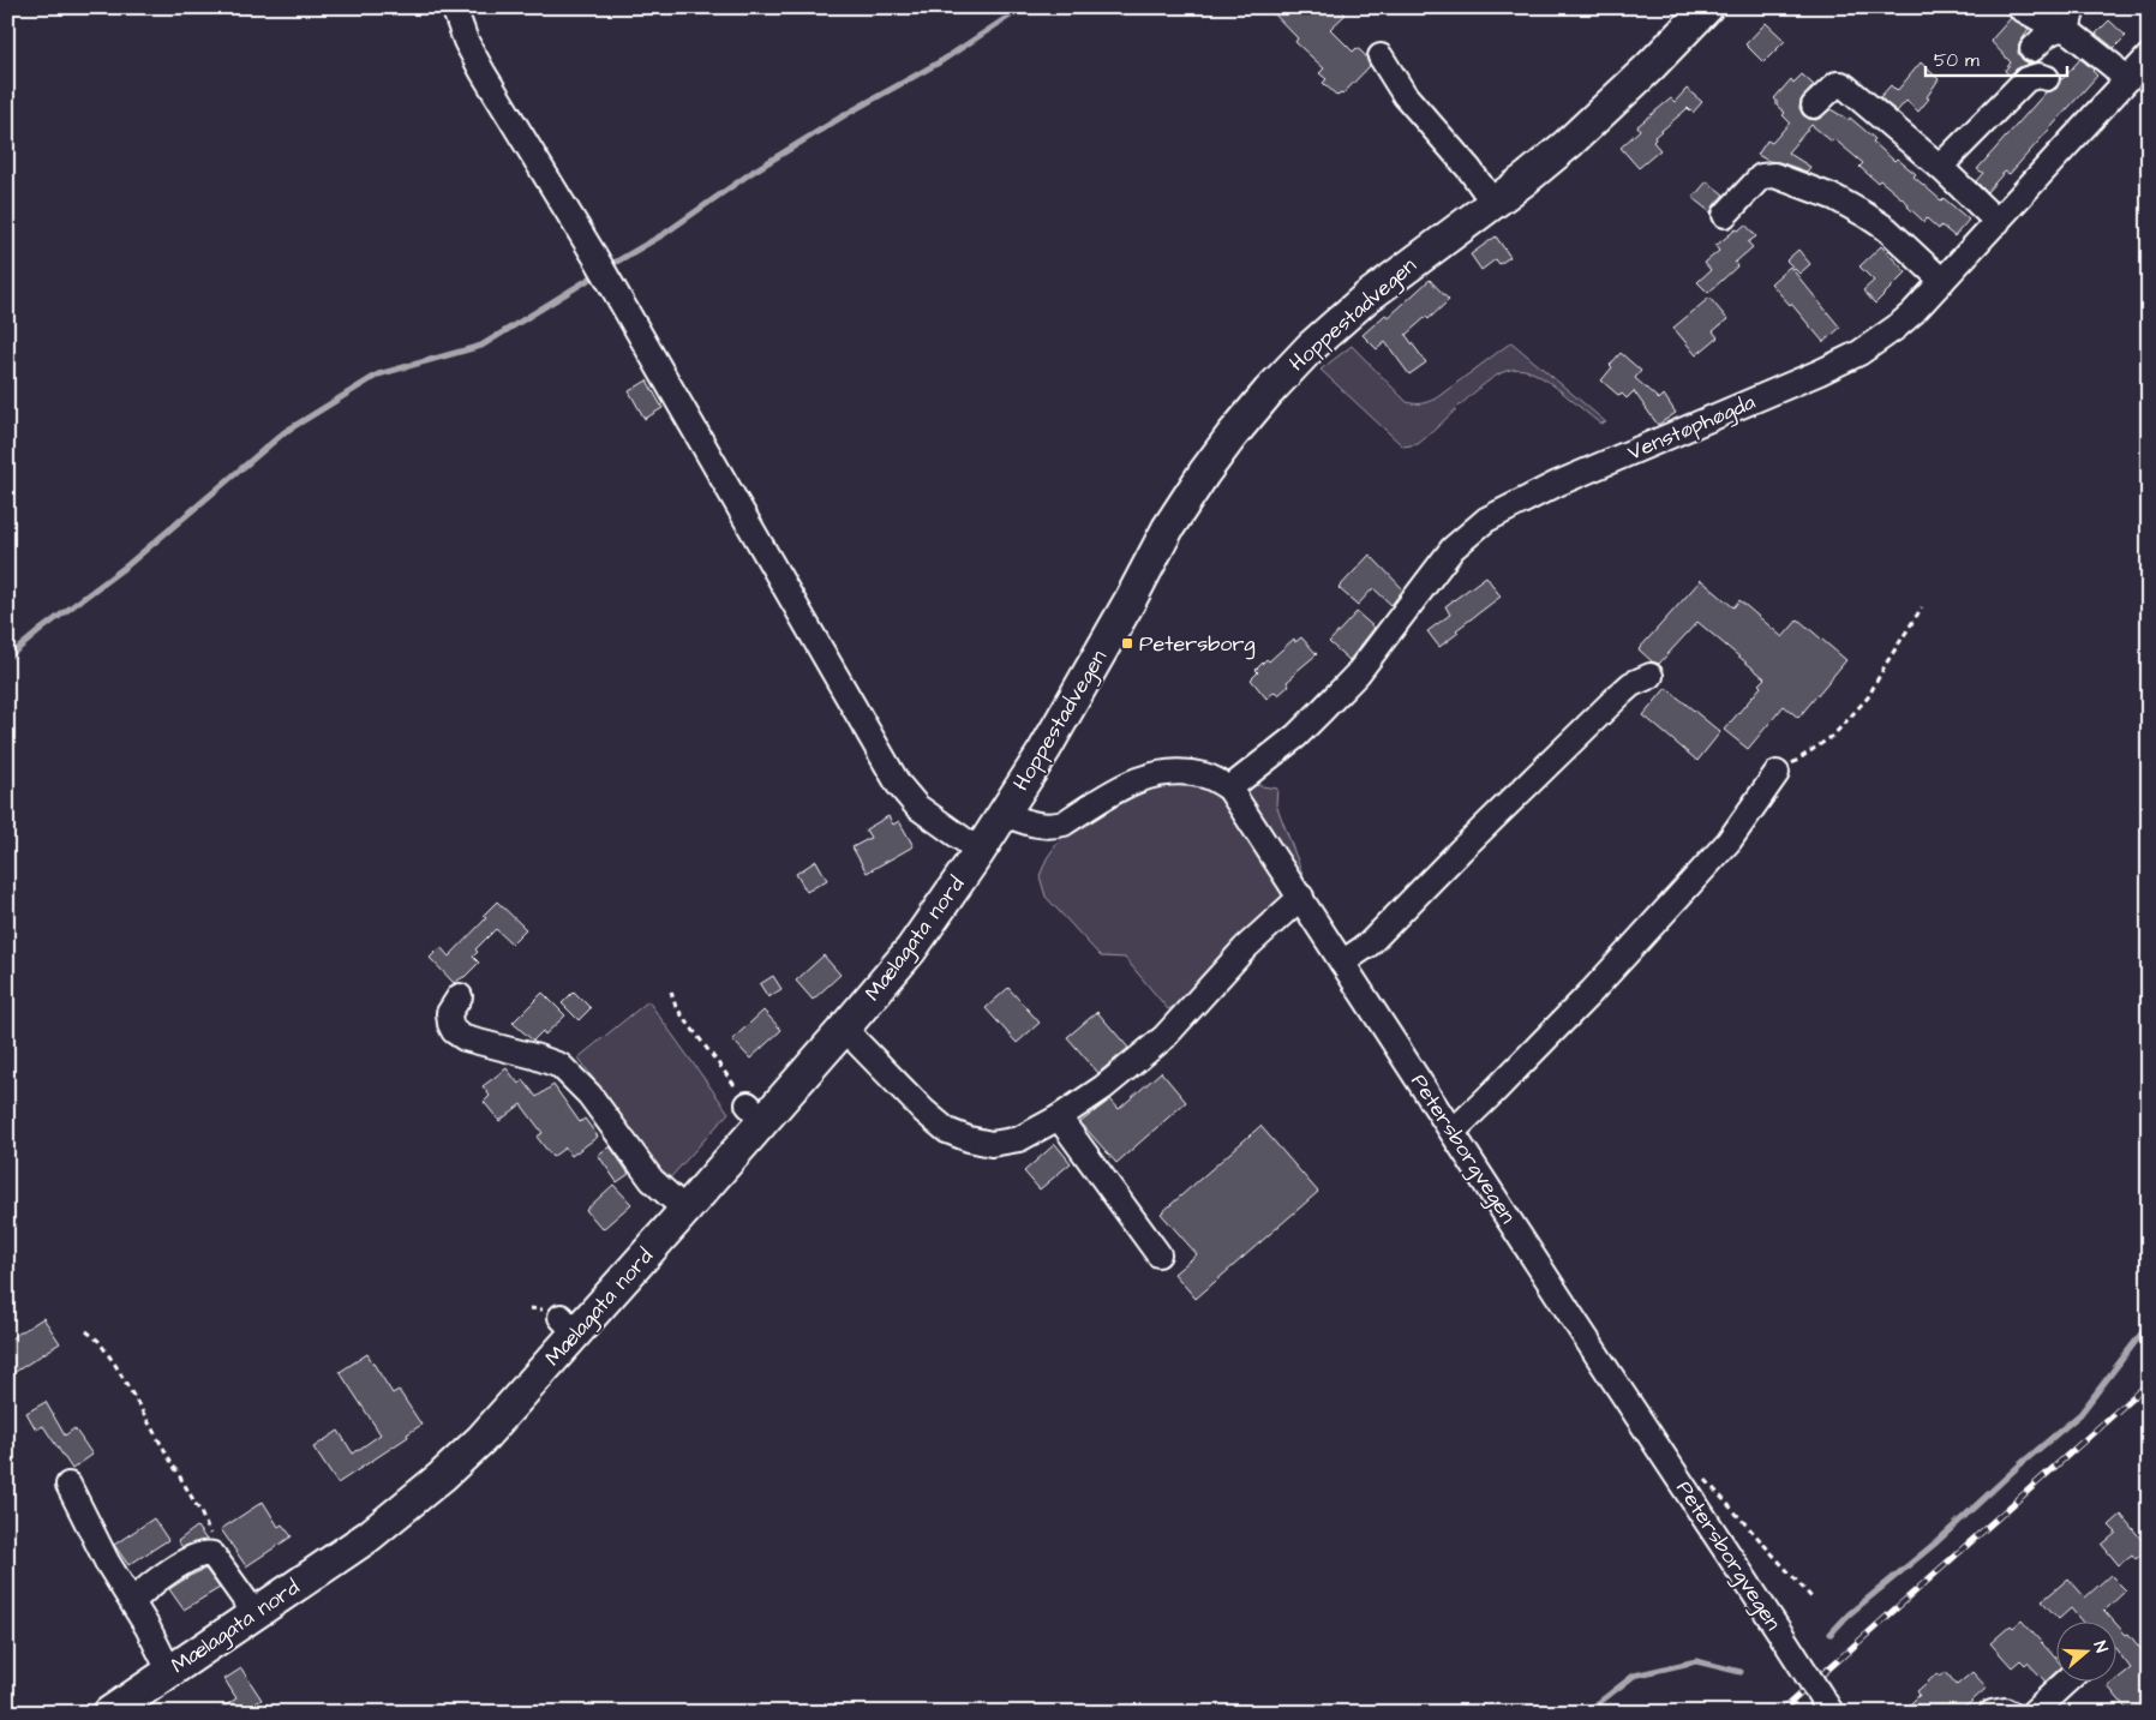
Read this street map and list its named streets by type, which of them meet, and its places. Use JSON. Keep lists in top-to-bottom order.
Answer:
{
  "streets": {
    "main road": ["Hoppestadvegen", "Mælagata nord"],
    "street": ["Venstøphøgda", "Petersborgvegen"]
  },
  "crossings": [
    ["Hoppestadvegen", "Mælagata nord"],
    ["Venstøphøgda", "Petersborgvegen"]
  ],
  "places": {
    "transit": ["Petersborg"]
  },
  "scale_bar": "50 m",
  "north": "right"
}
